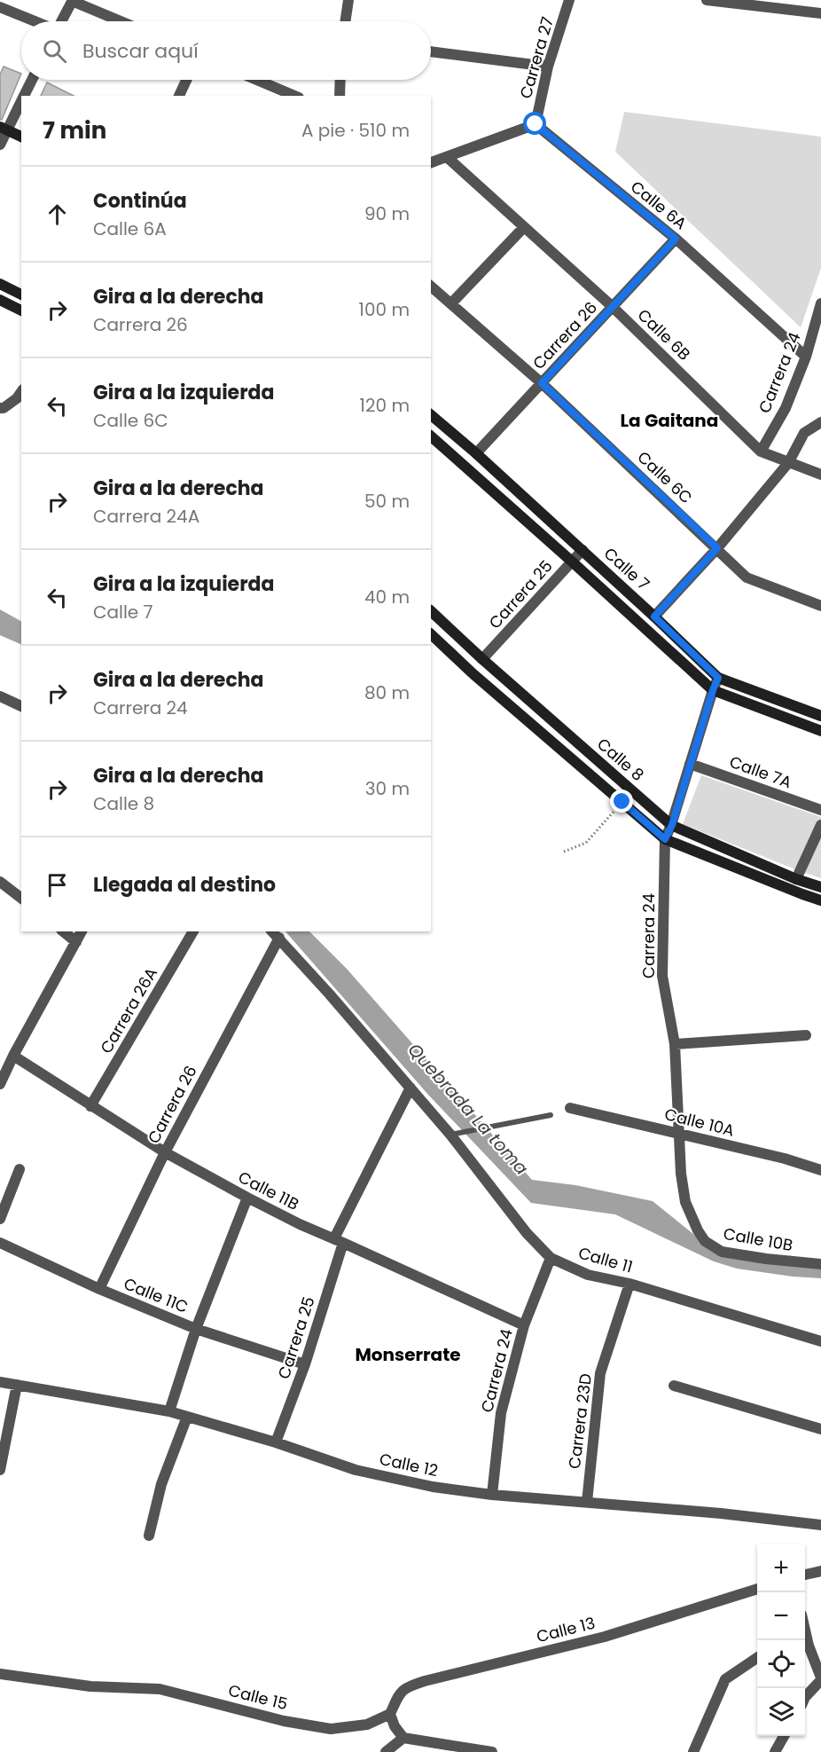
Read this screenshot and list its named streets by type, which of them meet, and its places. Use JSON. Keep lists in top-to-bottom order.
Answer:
{
  "streets": {
    "main road": ["Calle 7", "Calle 8"],
    "street": [
      "Carrera 27",
      "Calle 6A",
      "Calle 6B",
      "Carrera 26",
      "Carrera 24",
      "Calle 6C",
      "Carrera 25",
      "Calle 7A",
      "Carrera 26A",
      "Calle 10A",
      "Calle 11B",
      "Calle 10B",
      "Calle 11",
      "Calle 11C",
      "Carrera 23D",
      "Calle 12",
      "Calle 13",
      "Calle 15"
    ]
  },
  "crossings": [
    ["Carrera 27", "Calle 6A"],
    ["Calle 6A", "Carrera 26"],
    ["Calle 6A", "Carrera 24"],
    ["Calle 6B", "Carrera 26"],
    ["Calle 6B", "Carrera 24"],
    ["Carrera 26", "Calle 6C"],
    ["Carrera 26", "Calle 7"],
    ["Carrera 26", "Calle 11B"],
    ["Carrera 26", "Calle 11"],
    ["Carrera 26", "Calle 11C"],
    ["Carrera 24", "Calle 7"],
    ["Carrera 24", "Calle 8"],
    ["Carrera 24", "Calle 7A"],
    ["Carrera 24", "Calle 10A"],
    ["Carrera 24", "Calle 11B"],
    ["Carrera 24", "Calle 10B"],
    ["Carrera 24", "Calle 11"],
    ["Carrera 24", "Calle 12"],
    ["Calle 7", "Carrera 25"],
    ["Carrera 25", "Calle 8"],
    ["Carrera 25", "Calle 11B"],
    ["Carrera 25", "Calle 11"],
    ["Carrera 25", "Calle 11C"],
    ["Carrera 25", "Calle 12"],
    ["Carrera 26A", "Calle 11B"],
    ["Calle 11", "Carrera 23D"],
    ["Carrera 23D", "Calle 12"],
    ["Calle 13", "Calle 15"]
  ],
  "districts": ["La Gaitana", "Monserrate"],
  "water": ["Quebrada La toma"],
  "page": {
    "search": "Buscar aquí",
    "heading": ["7 min", "A pie · 510 m"],
    "list": [
      ["Continúa", "Calle 6A", "90 m"],
      ["Gira a la derecha", "Carrera 26", "100 m"],
      ["Gira a la izquierda", "Calle 6C", "120 m"],
      ["Gira a la derecha", "Carrera 24A", "50 m"],
      ["Gira a la izquierda", "Calle 7", "40 m"],
      ["Gira a la derecha", "Carrera 24", "80 m"],
      ["Gira a la derecha", "Calle 8", "30 m"],
      "Llegada al destino"
    ],
    "map_buttons": ["+", "−"]
  }
}
